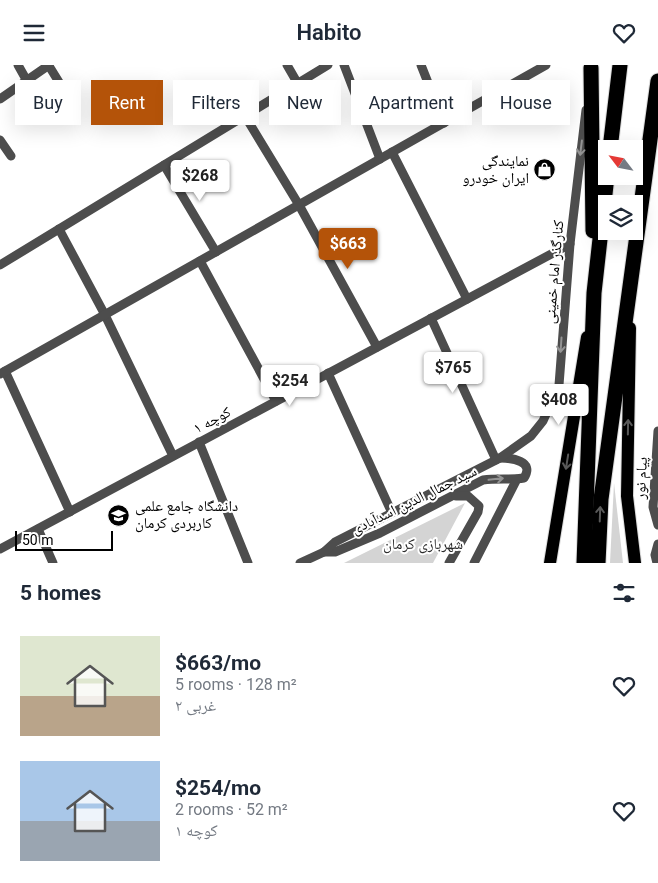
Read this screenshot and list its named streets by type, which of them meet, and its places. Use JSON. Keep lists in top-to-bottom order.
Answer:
{
  "streets": {
    "street": [
      "کنارگذر امام خمینی",
      "کوچه ۱",
      "پیام نور",
      "سید جمال الدین اسدآبادی"
    ]
  },
  "crossings": [
    ["کنارگذر امام خمینی", "کوچه ۱"],
    ["کنارگذر امام خمینی", "سید جمال الدین اسدآبادی"]
  ],
  "one_way": ["کنارگذر امام خمینی"],
  "parks": ["شهربازی کرمان"],
  "places": {
    "shop": ["نمایندگی ایران خودرو"],
    "school or university": ["دانشگاه جامع علمی کاربردی کرمان"]
  },
  "scale_bar": "50 m",
  "north": "top left",
  "page": {
    "header": "Habito",
    "chip": [
      "Buy",
      "Rent",
      "Filters",
      "New",
      "Apartment",
      "House"
    ],
    "price": [
      "$268",
      "$663",
      "$765",
      "$254",
      "$408"
    ],
    "scale": "50 m",
    "heading": "5 homes",
    "list": [
      {
        "name": "$663/mo",
        "note": "5 rooms · 128 m² · غربی ۲"
      },
      {
        "name": "$254/mo",
        "note": "2 rooms · 52 m² · کوچه ۱"
      }
    ]
  }
}
